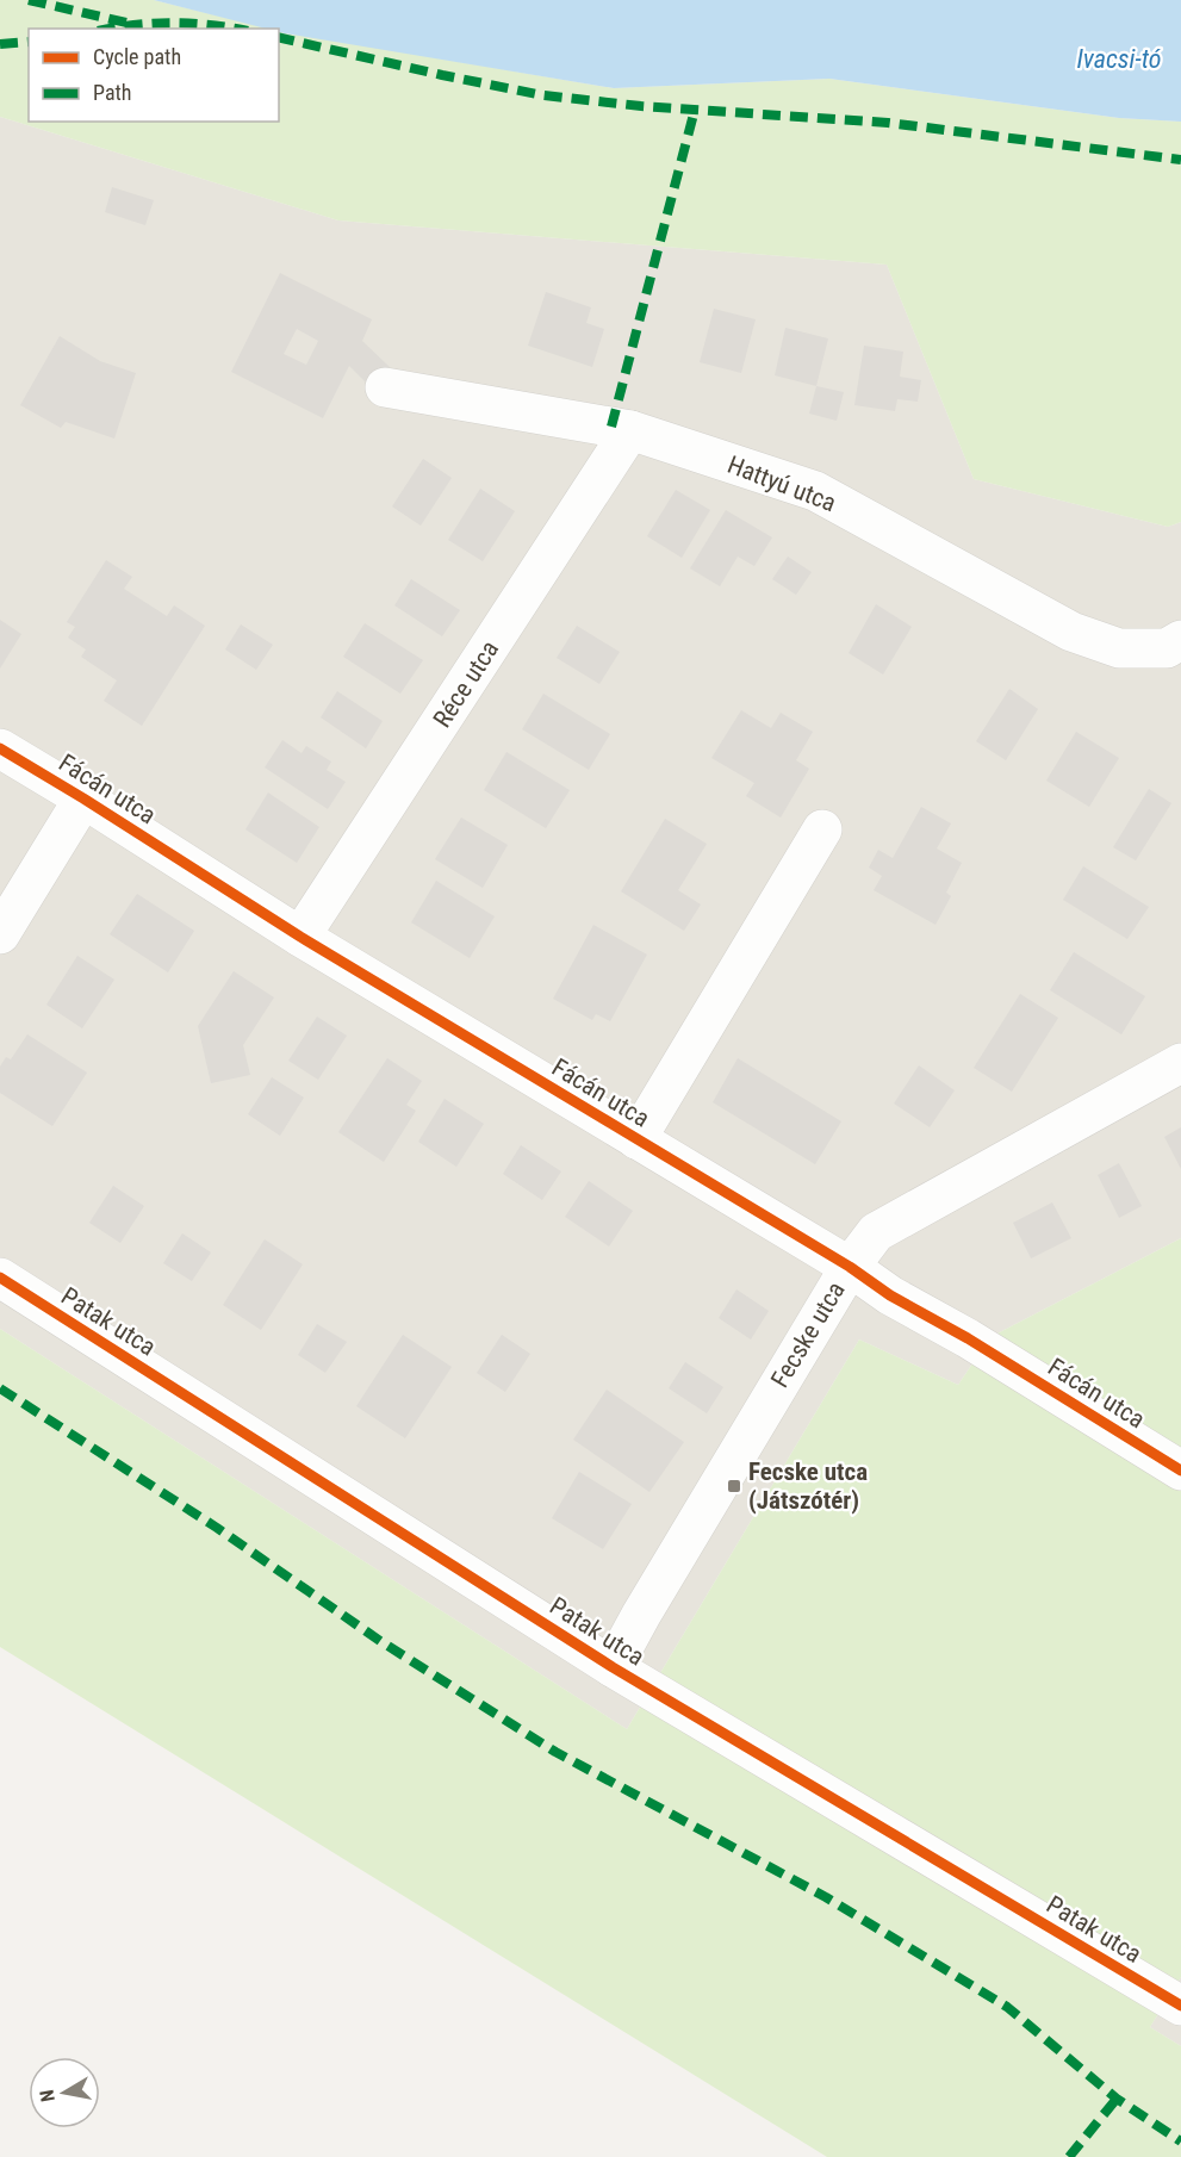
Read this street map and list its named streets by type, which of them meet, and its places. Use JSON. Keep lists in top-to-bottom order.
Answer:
{
  "streets": {
    "street": [
      "Hattyú utca",
      "Réce utca",
      "Fácán utca",
      "Patak utca",
      "Fecske utca"
    ]
  },
  "crossings": [
    ["Hattyú utca", "Réce utca"],
    ["Réce utca", "Fácán utca"],
    ["Fácán utca", "Fecske utca"],
    ["Patak utca", "Fecske utca"]
  ],
  "water": ["Ivacsi-tó"],
  "places": {
    "transit": ["Fecske utca (Játszótér)"]
  },
  "legend": ["Cycle path", "Path"],
  "north": "left"
}
